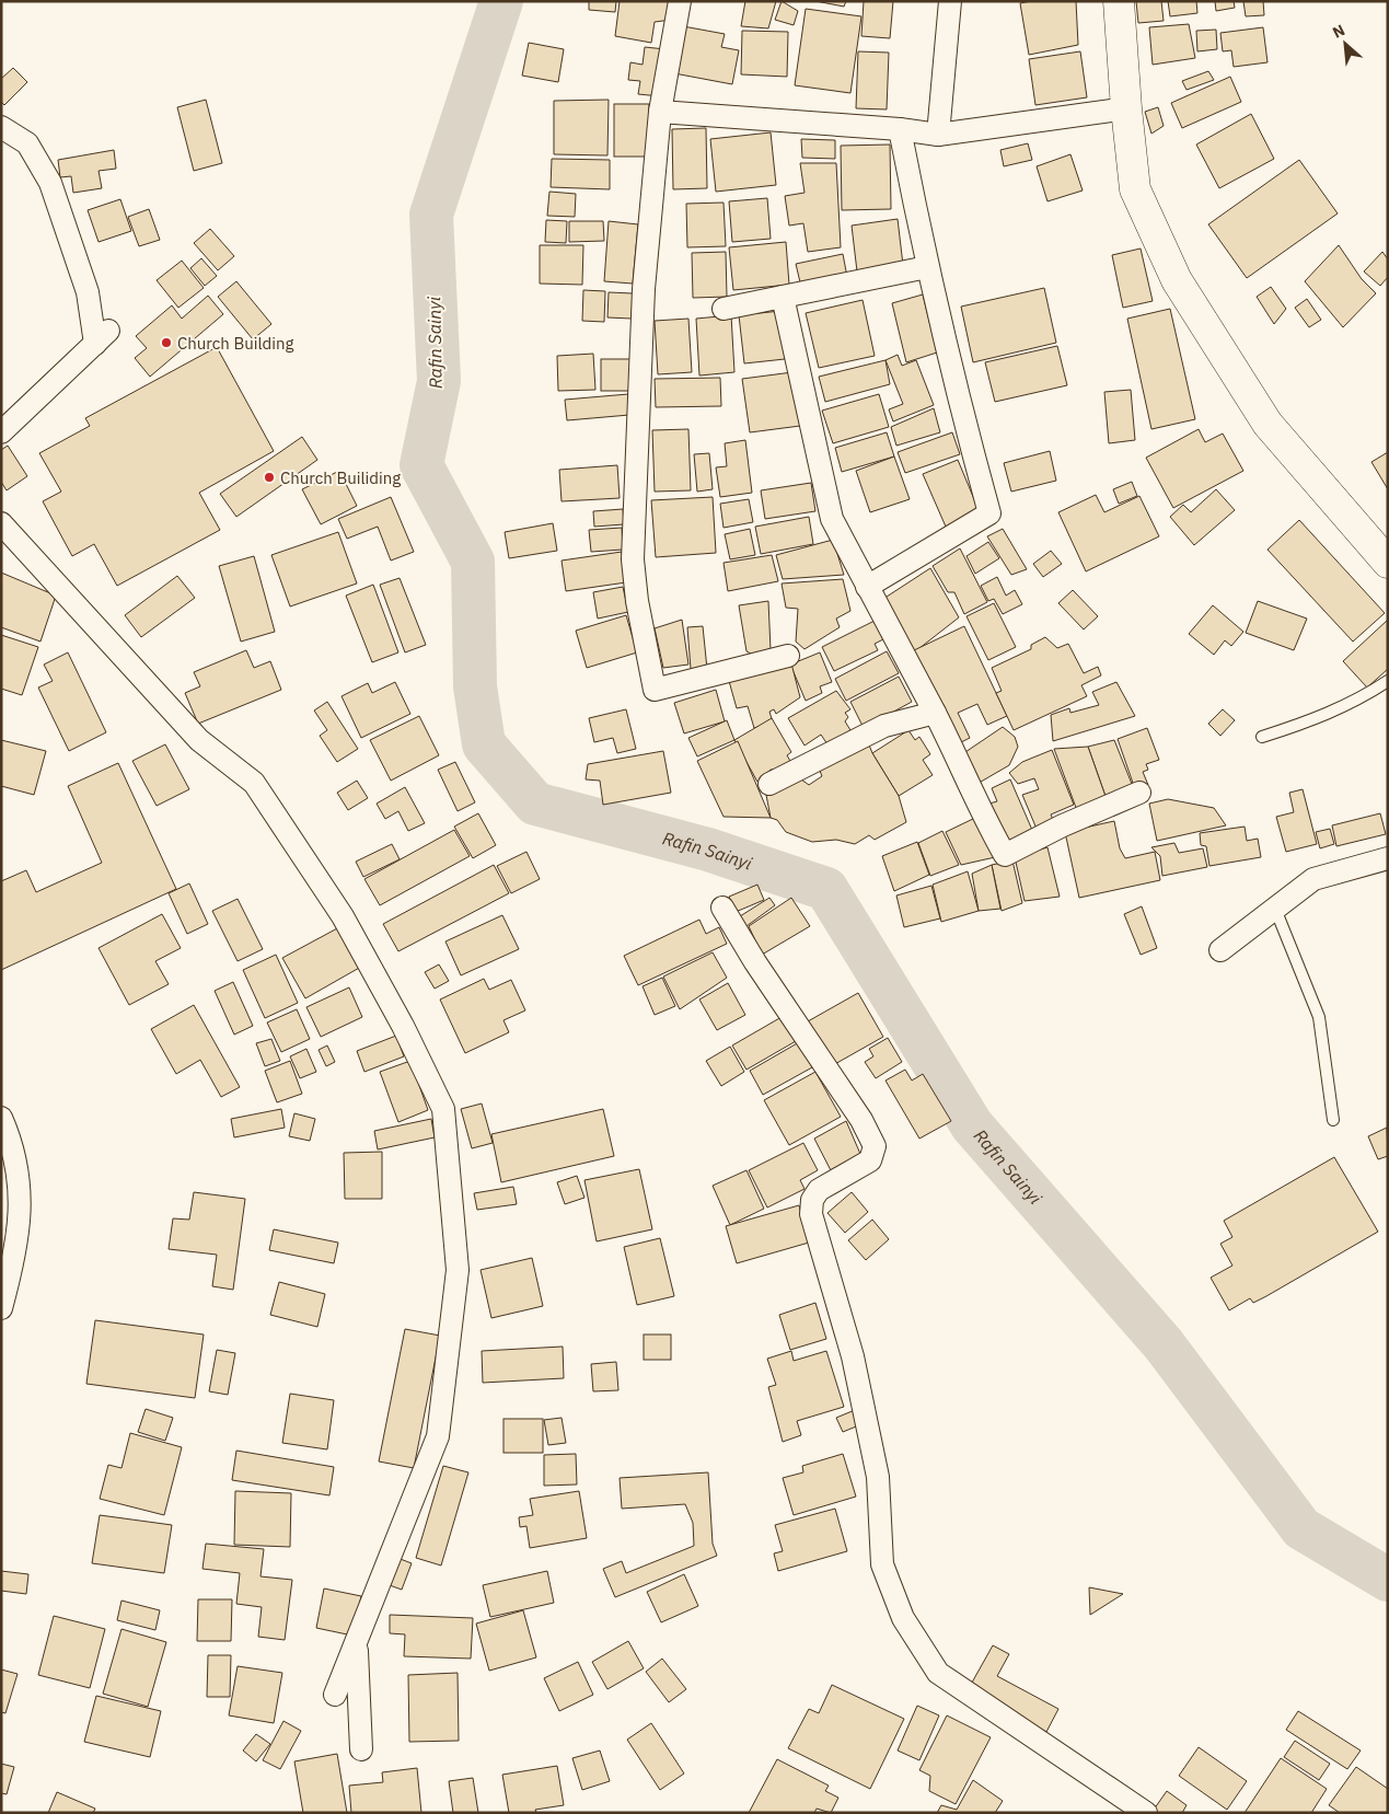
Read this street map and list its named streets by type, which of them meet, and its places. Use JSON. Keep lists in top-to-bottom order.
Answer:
{
  "water": ["Rafin Sainyi"],
  "places": ["Church Building", "Church Builiding"],
  "north": "top left"
}
